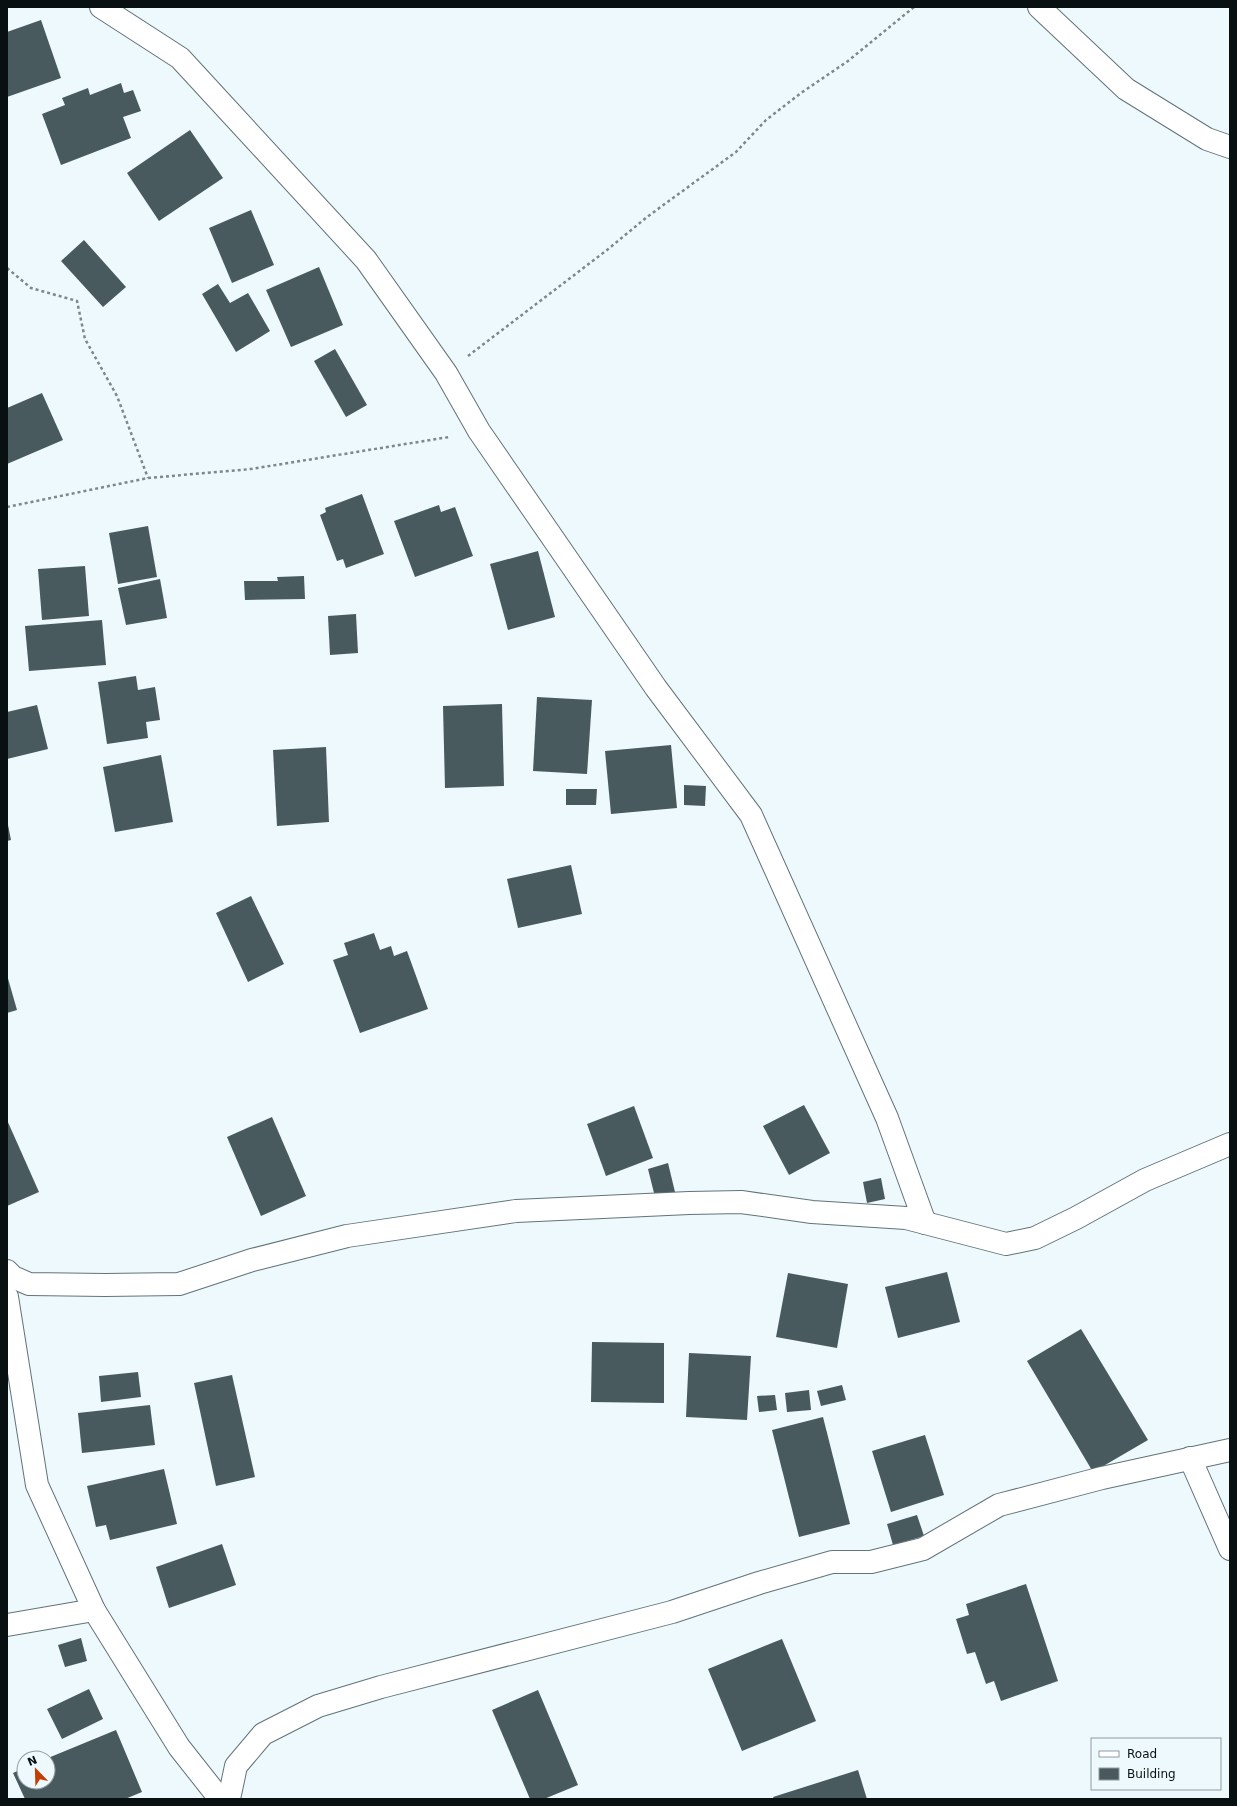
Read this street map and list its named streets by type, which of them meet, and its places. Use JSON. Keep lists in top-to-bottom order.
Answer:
{
  "legend": ["Road", "Building"],
  "north": "top left"
}
